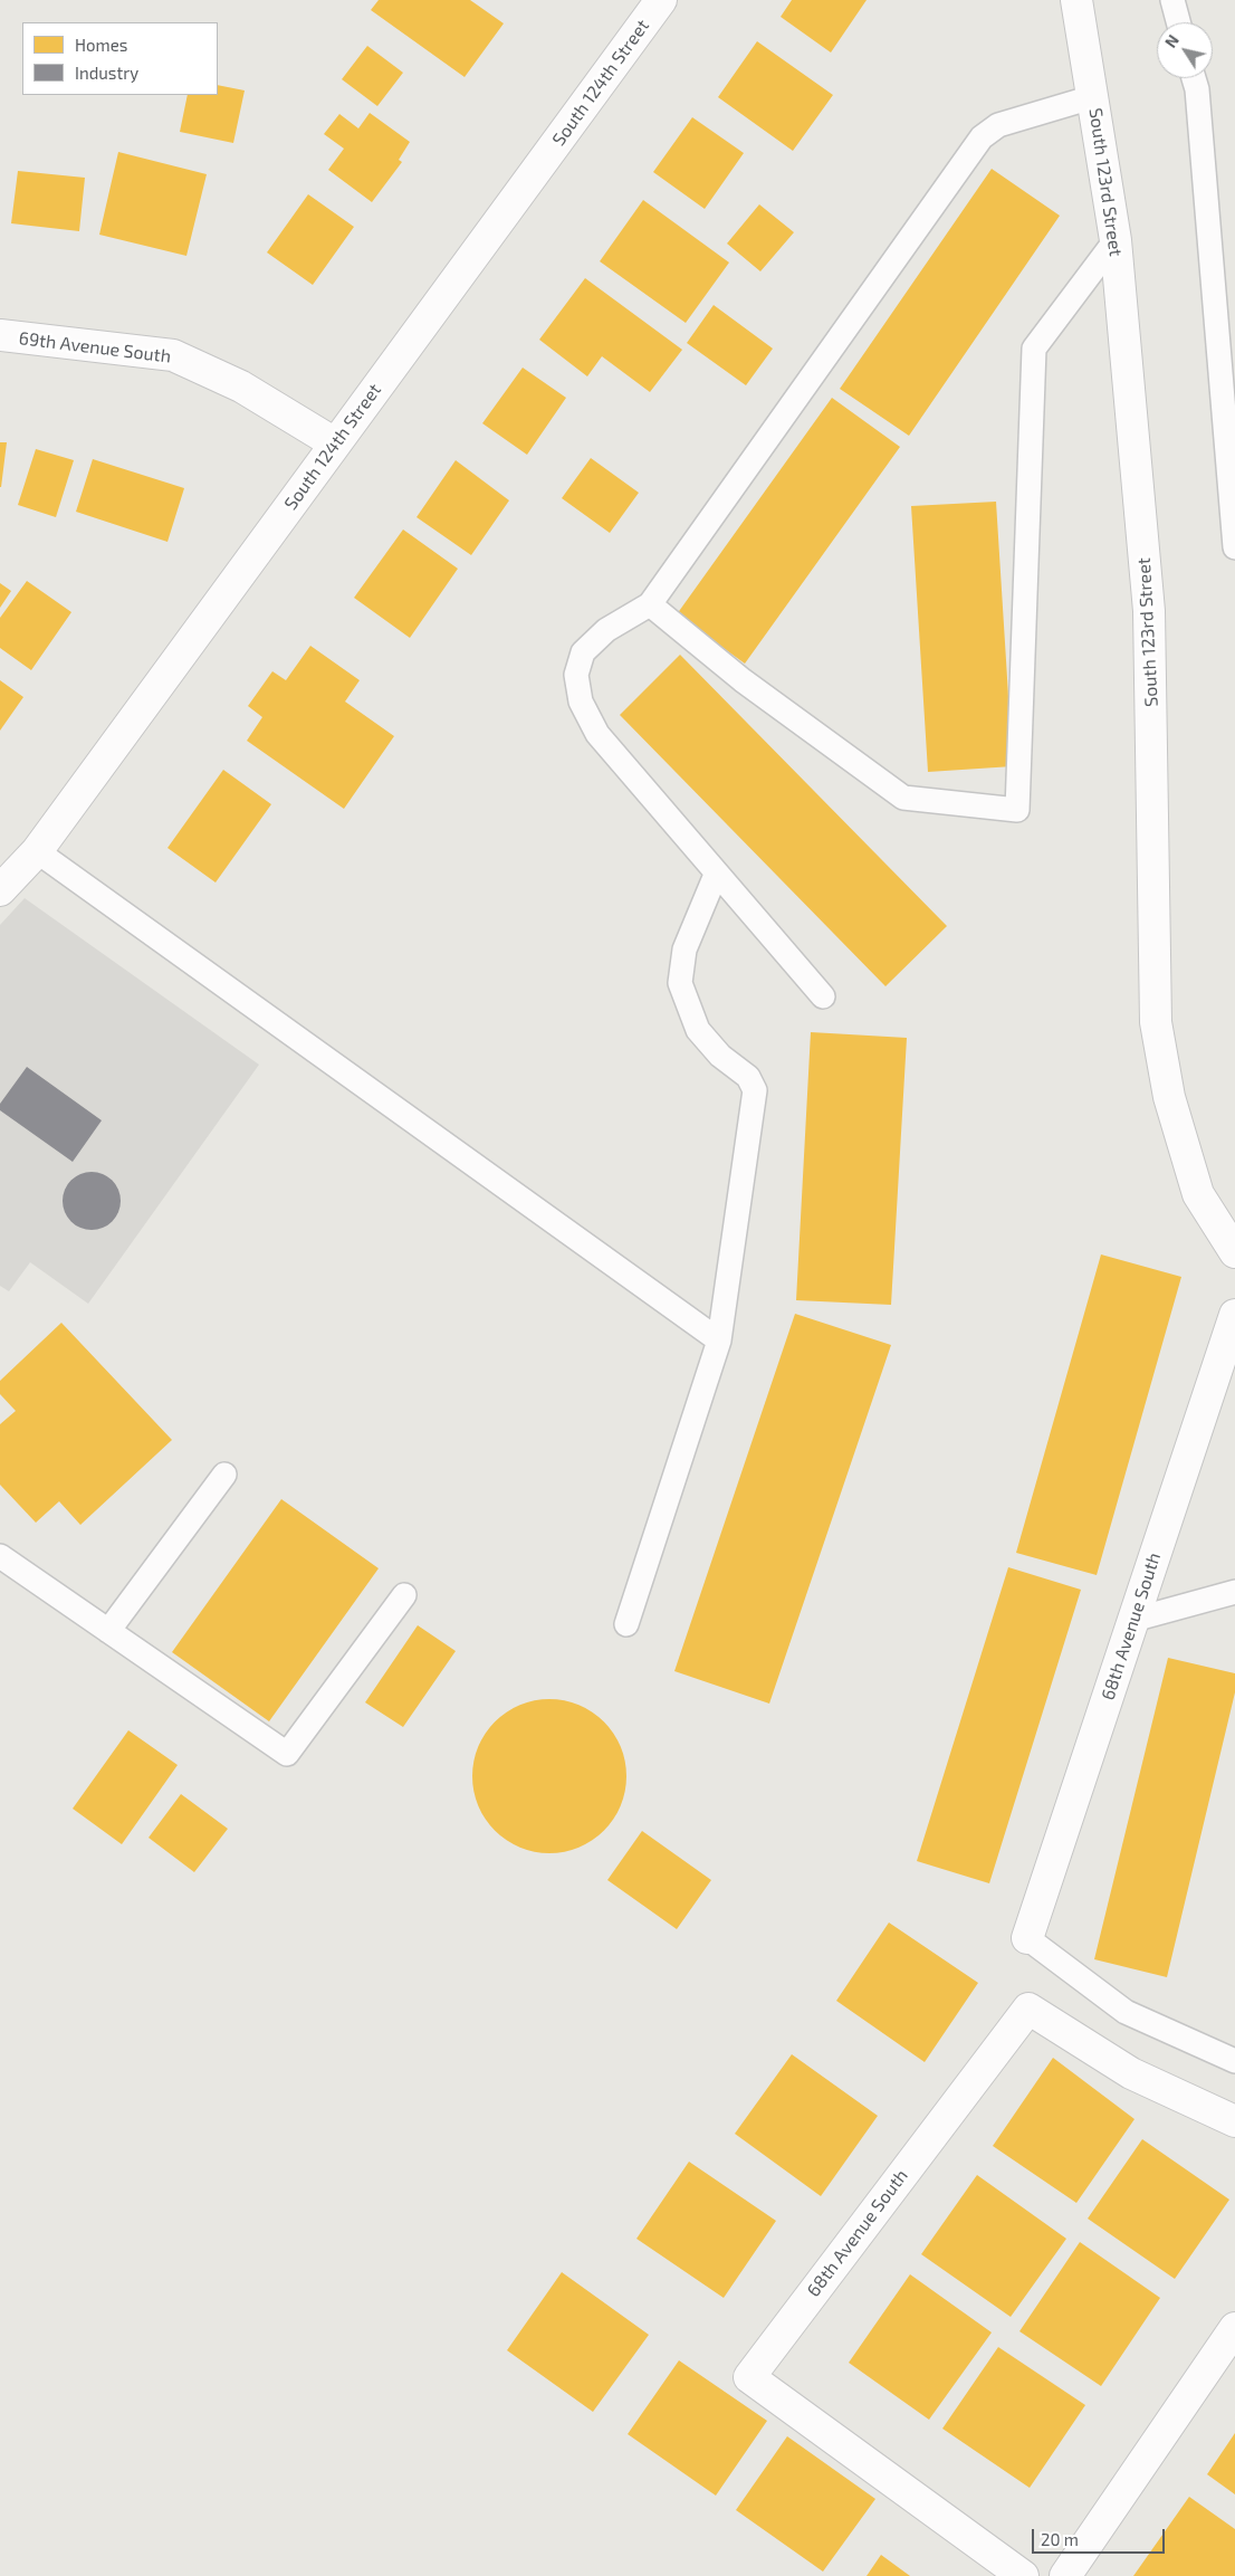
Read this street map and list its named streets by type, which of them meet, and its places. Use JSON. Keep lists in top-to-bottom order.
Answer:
{
  "streets": {
    "street": [
      "South 124th Street",
      "South 123rd Street",
      "69th Avenue South",
      "68th Avenue South"
    ]
  },
  "crossings": [
    ["South 124th Street", "69th Avenue South"]
  ],
  "legend": ["Homes", "Industry"],
  "scale_bar": "20 m",
  "north": "top left"
}
